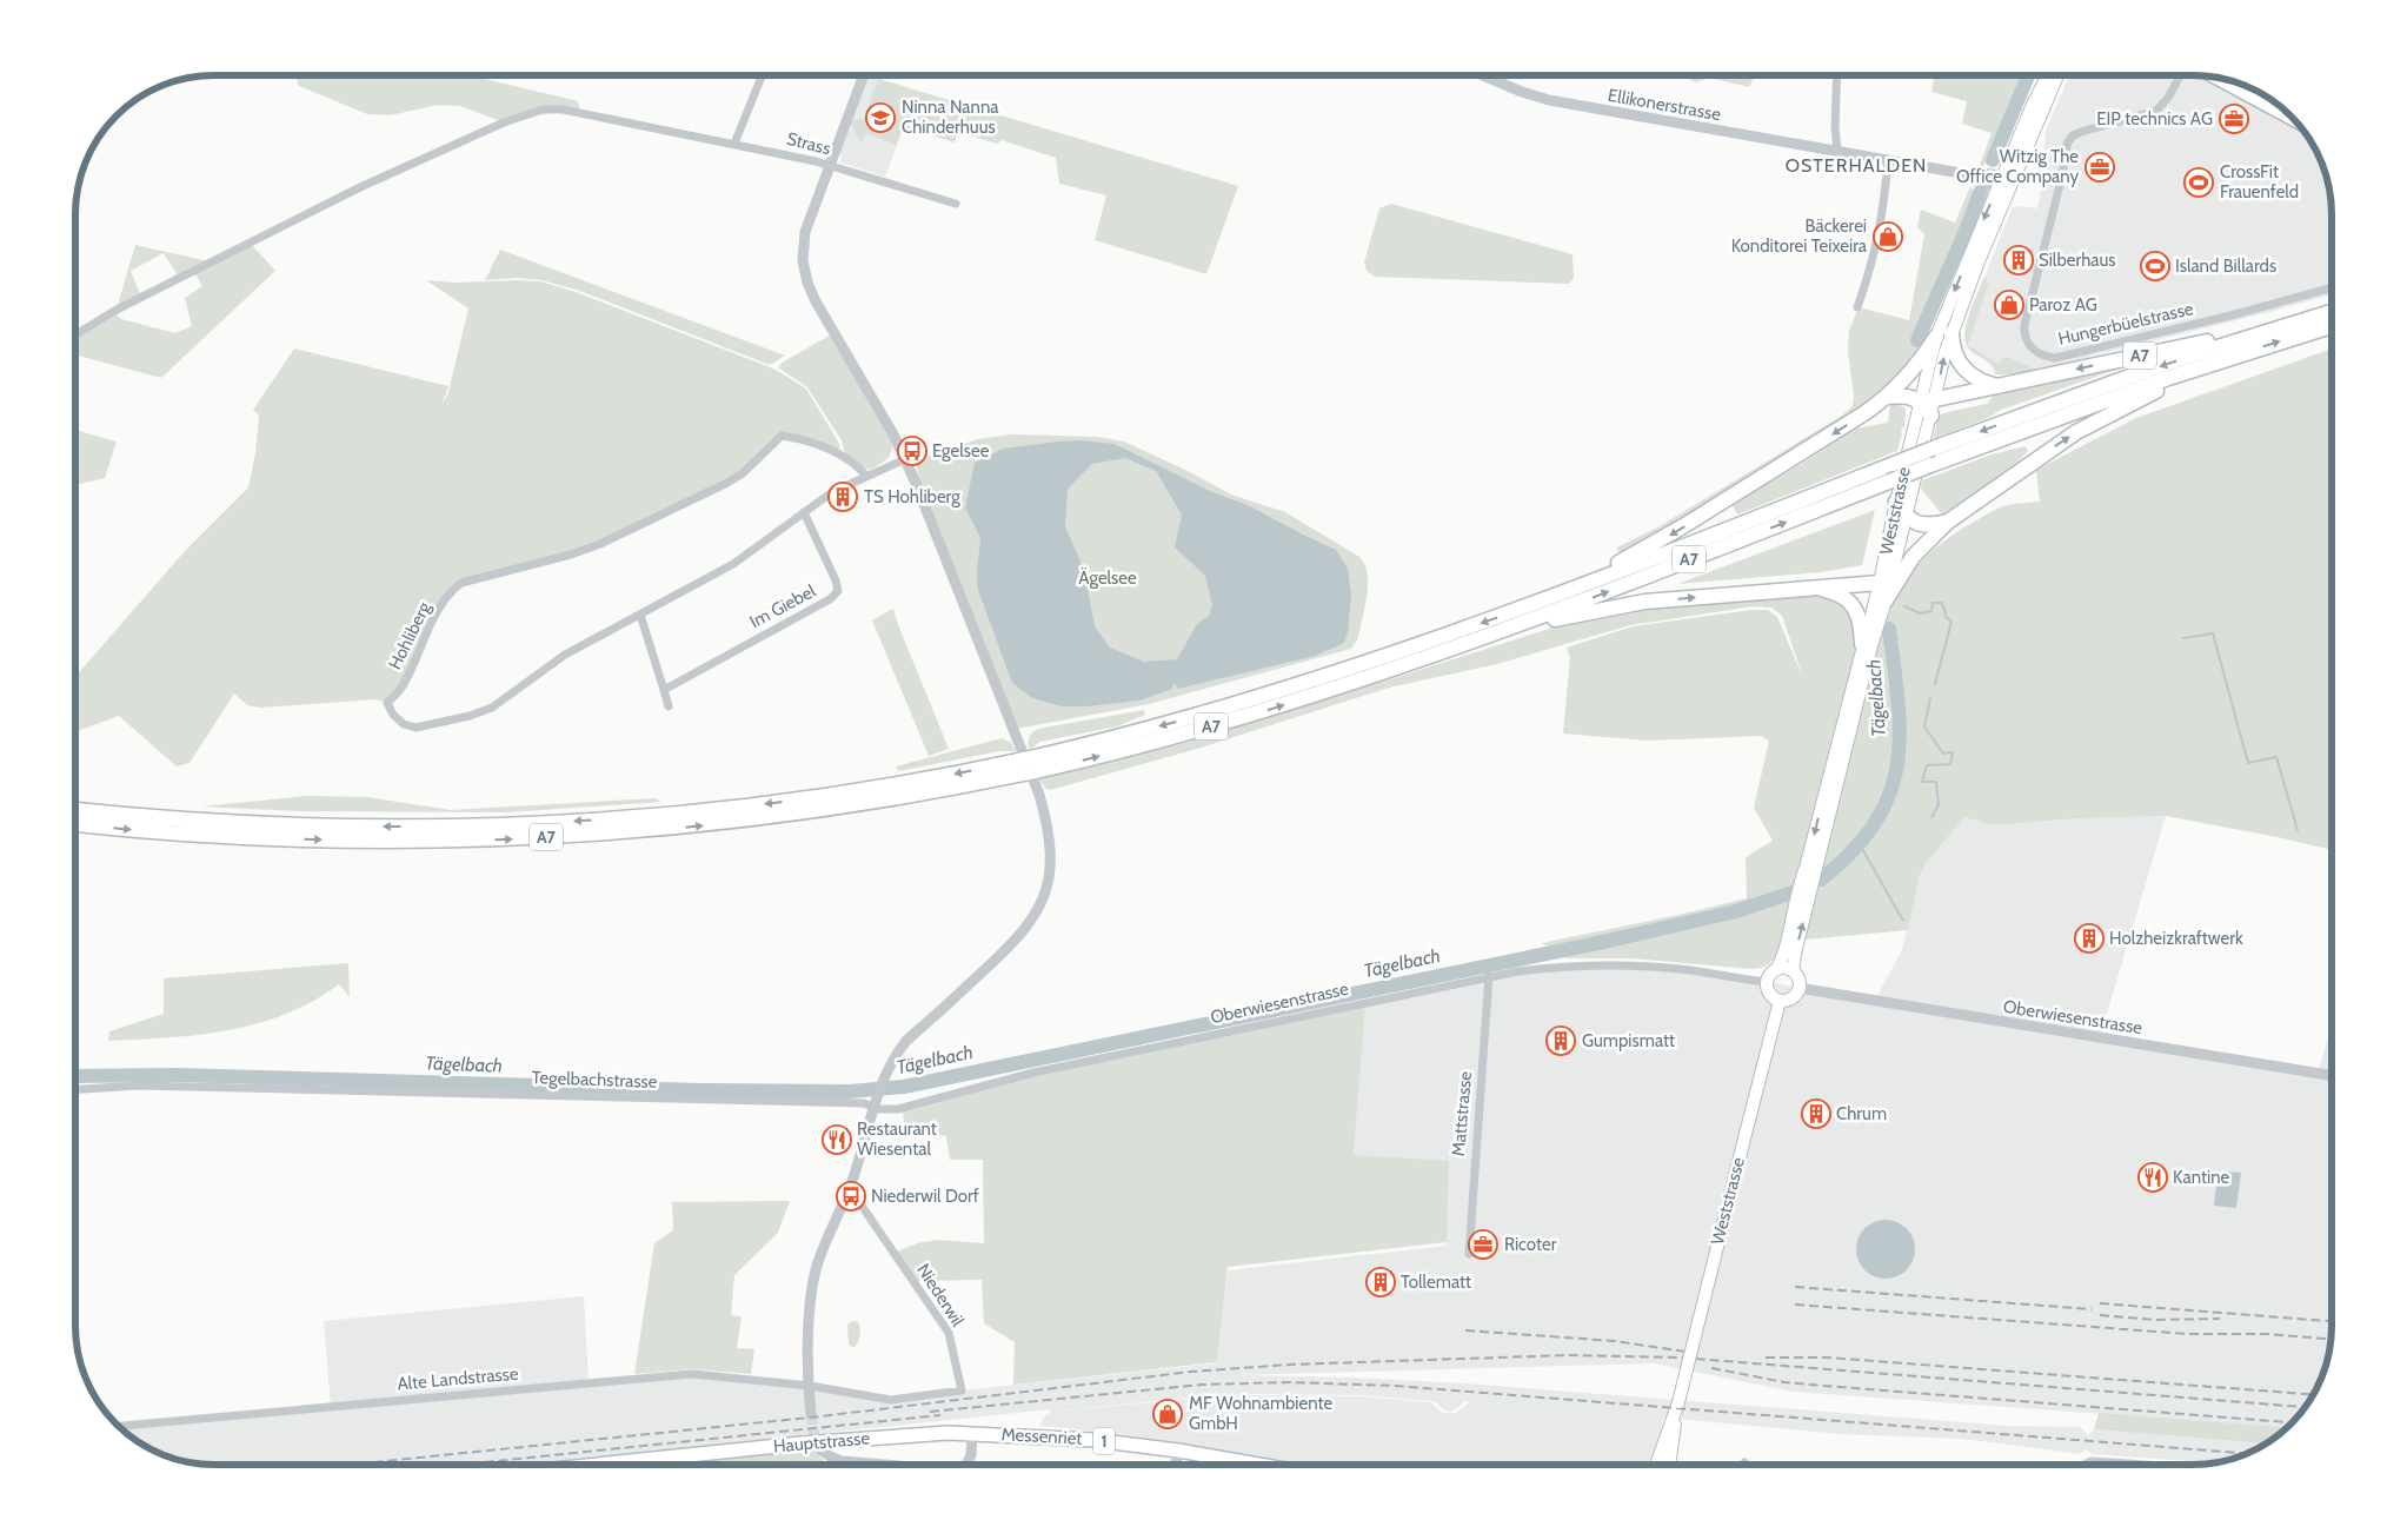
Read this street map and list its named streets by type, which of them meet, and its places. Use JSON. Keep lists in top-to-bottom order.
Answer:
{
  "streets": {
    "highway": ["A7"],
    "main road": [
      "Weststrasse",
      "Messenriet",
      "1",
      "Hauptstrasse"
    ],
    "street": [
      "Ellikonerstrasse",
      "Strass",
      "Hungerbüelstrasse",
      "Im Giebel",
      "Hohliberg",
      "Oberwiesenstrasse",
      "Tegelbachstrasse",
      "Mattstrasse",
      "Niederwil",
      "Alte Landstrasse"
    ]
  },
  "crossings": [
    ["Ellikonerstrasse", "Weststrasse"],
    ["A7", "Weststrasse"],
    ["Weststrasse", "Oberwiesenstrasse"],
    ["Im Giebel", "Hohliberg"],
    ["Oberwiesenstrasse", "Tegelbachstrasse"],
    ["Oberwiesenstrasse", "Mattstrasse"],
    ["Niederwil", "Alte Landstrasse"],
    ["Messenriet", "Hauptstrasse"]
  ],
  "districts": ["OSTERHALDEN"],
  "water": ["Tägelbach"],
  "parks": ["Ägelsee"],
  "places": {
    "school or university": ["Ninna Nanna Chinderhuus"],
    "office": ["EIP technics AG", "Witzig The Office Company", "Ricoter"],
    "sports": ["CrossFit Frauenfeld", "Island Billards"],
    "shop": ["Bäckerei Konditorei Teixeira", "Paroz AG", "MF Wohnambiente GmbH"],
    "building": [
      "Silberhaus",
      "TS Hohliberg",
      "Holzheizkraftwerk",
      "Gumpismatt",
      "Chrum",
      "Tollematt"
    ],
    "bus stop": ["Egelsee", "Niederwil Dorf"],
    "restaurant": ["Restaurant Wiesental", "Kantine"]
  }
}
